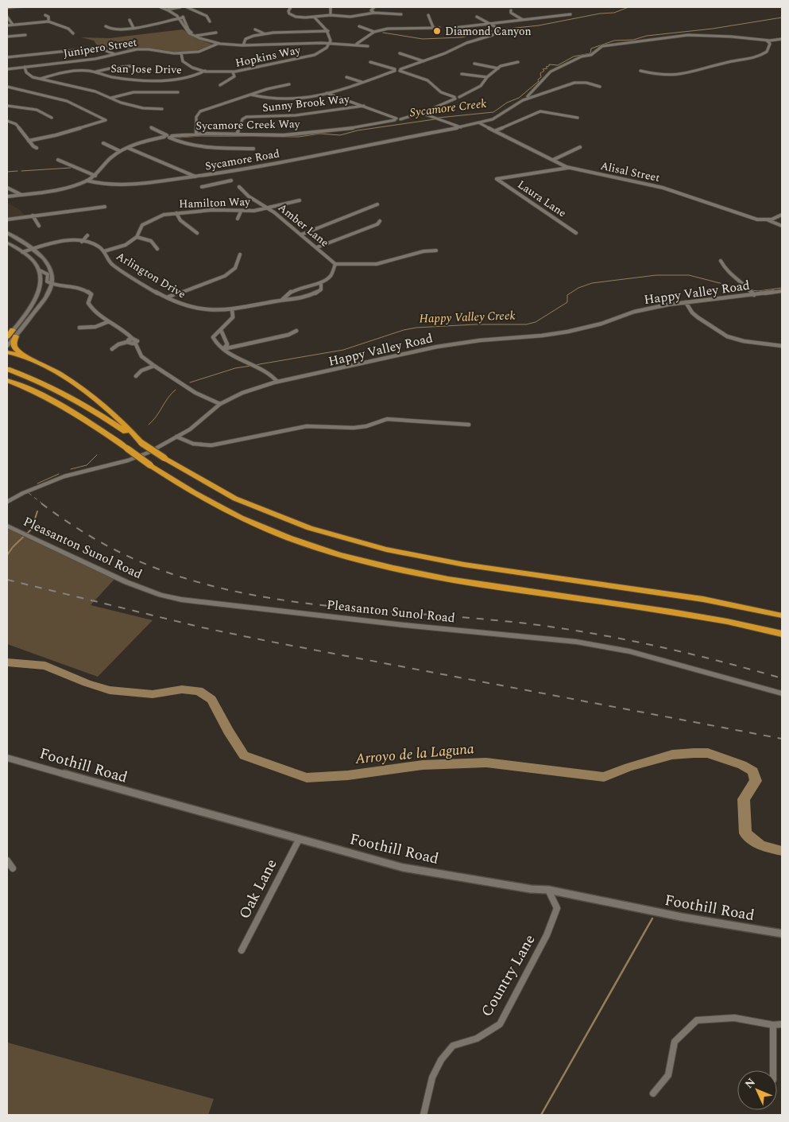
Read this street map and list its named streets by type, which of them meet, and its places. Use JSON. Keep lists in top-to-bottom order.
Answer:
{
  "streets": {
    "main road": ["Pleasanton Sunol Road"],
    "street": [
      "Junipero Street",
      "Hopkins Way",
      "San Jose Drive",
      "Sunny Brook Way",
      "Sycamore Creek Way",
      "Sycamore Road",
      "Alisal Street",
      "Laura Lane",
      "Hamilton Way",
      "Amber Lane",
      "Arlington Drive",
      "Happy Valley Road",
      "Foothill Road",
      "Oak Lane",
      "Country Lane"
    ]
  },
  "crossings": [
    ["Junipero Street", "Hopkins Way"],
    ["Hopkins Way", "San Jose Drive"],
    ["Sunny Brook Way", "Sycamore Creek Way"],
    ["Sycamore Creek Way", "Sycamore Road"],
    ["Sycamore Road", "Alisal Street"],
    ["Alisal Street", "Laura Lane"],
    ["Hamilton Way", "Amber Lane"],
    ["Hamilton Way", "Arlington Drive"],
    ["Amber Lane", "Arlington Drive"],
    ["Foothill Road", "Oak Lane"],
    ["Foothill Road", "Country Lane"]
  ],
  "water": ["Sycamore Creek", "Happy Valley Creek", "Arroyo de la Laguna"],
  "places": ["Diamond Canyon"],
  "north": "top left"
}
